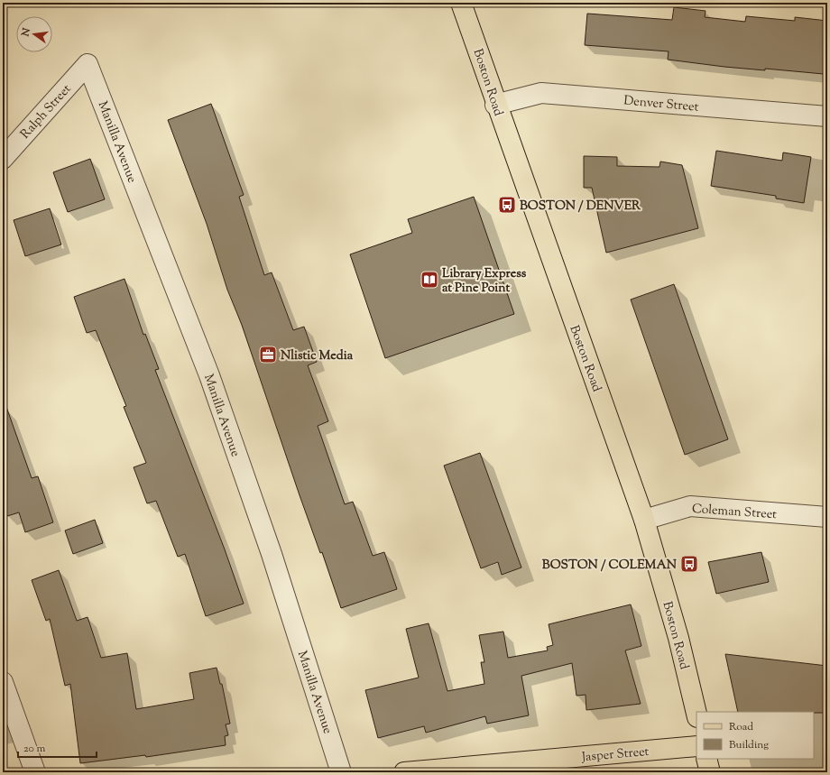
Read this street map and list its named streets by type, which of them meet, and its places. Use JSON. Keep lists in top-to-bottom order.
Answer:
{
  "streets": {
    "main road": ["Boston Road", "Jasper Street"],
    "street": [
      "Denver Street",
      "Ralph Street",
      "Manilla Avenue",
      "Coleman Street"
    ]
  },
  "crossings": [
    ["Boston Road", "Denver Street"],
    ["Boston Road", "Coleman Street"],
    ["Ralph Street", "Manilla Avenue"]
  ],
  "places": {
    "bus stop": ["BOSTON / DENVER", "BOSTON / COLEMAN"],
    "library": ["Library Express at Pine Point"],
    "office": ["Nlistic Media"]
  },
  "legend": ["Road", "Building"],
  "scale_bar": "20 m",
  "north": "left"
}
